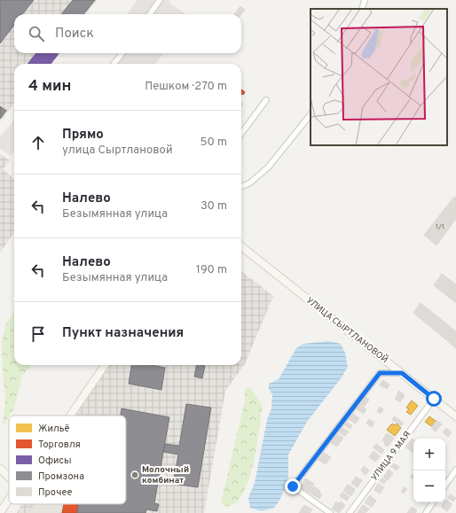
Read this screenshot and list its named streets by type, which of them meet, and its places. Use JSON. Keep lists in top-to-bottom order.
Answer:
{
  "streets": {
    "street": ["УЛИЦА СЫРТЛАНОВОЙ", "УЛИЦА 9 МАЯ"]
  },
  "crossings": [
    ["УЛИЦА СЫРТЛАНОВОЙ", "УЛИЦА 9 МАЯ"]
  ],
  "places": ["Молочный комбинат"],
  "house_numbers": ["1/1"],
  "legend": [
    "Жильё",
    "Торговля",
    "Офисы",
    "Промзона",
    "Прочее"
  ],
  "page": {
    "search": "Поиск",
    "heading": ["4 мин", "Пешком · 270 m"],
    "list": [
      ["Прямо", "улица Сыртлановой", "50 m"],
      ["Налево", "Безымянная улица", "30 m"],
      ["Налево", "Безымянная улица", "190 m"],
      "Пункт назначения"
    ],
    "map_buttons": ["+", "−"]
  }
}
